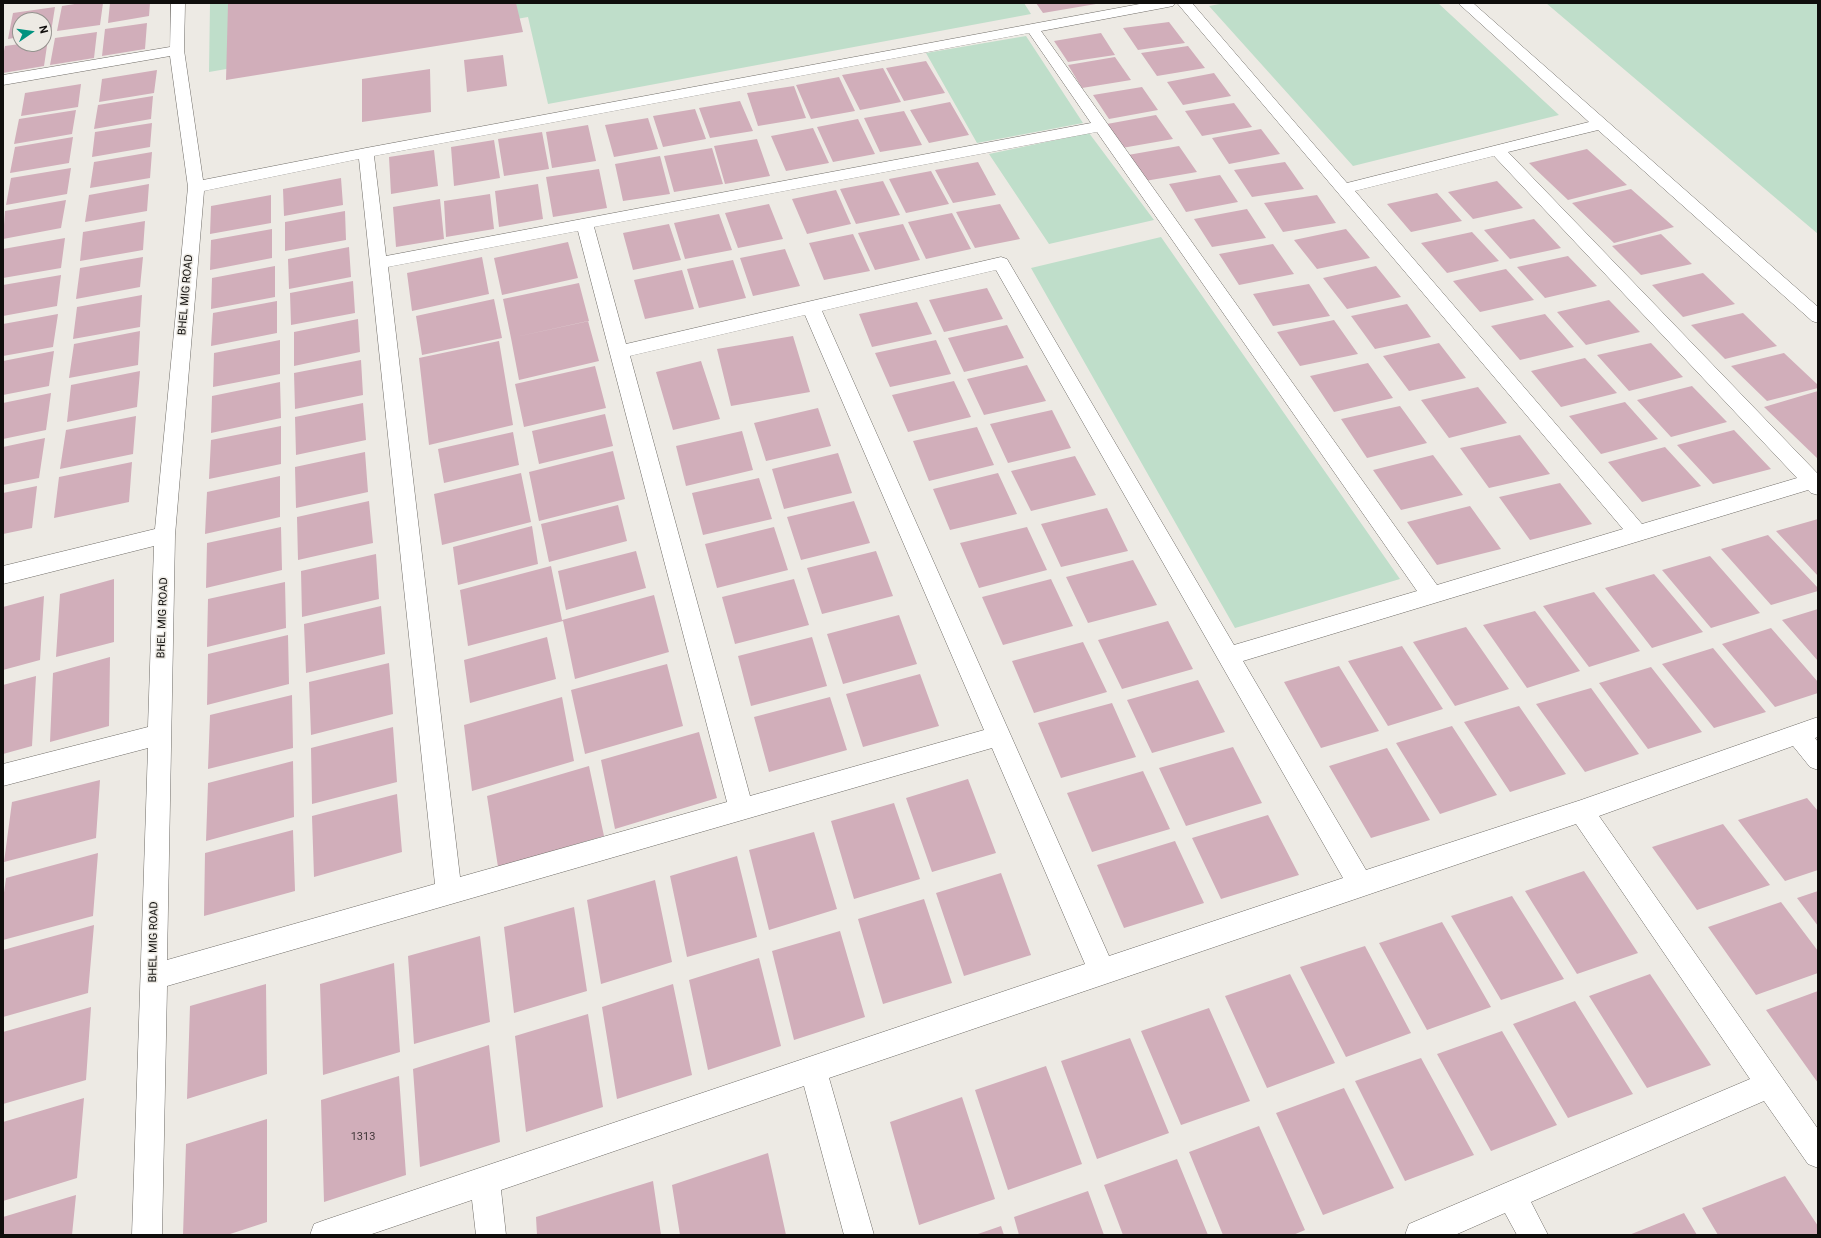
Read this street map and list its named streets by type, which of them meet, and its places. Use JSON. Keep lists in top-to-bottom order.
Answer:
{
  "streets": {
    "street": ["BHEL MIG ROAD"]
  },
  "house_numbers": ["1313"],
  "north": "right"
}
